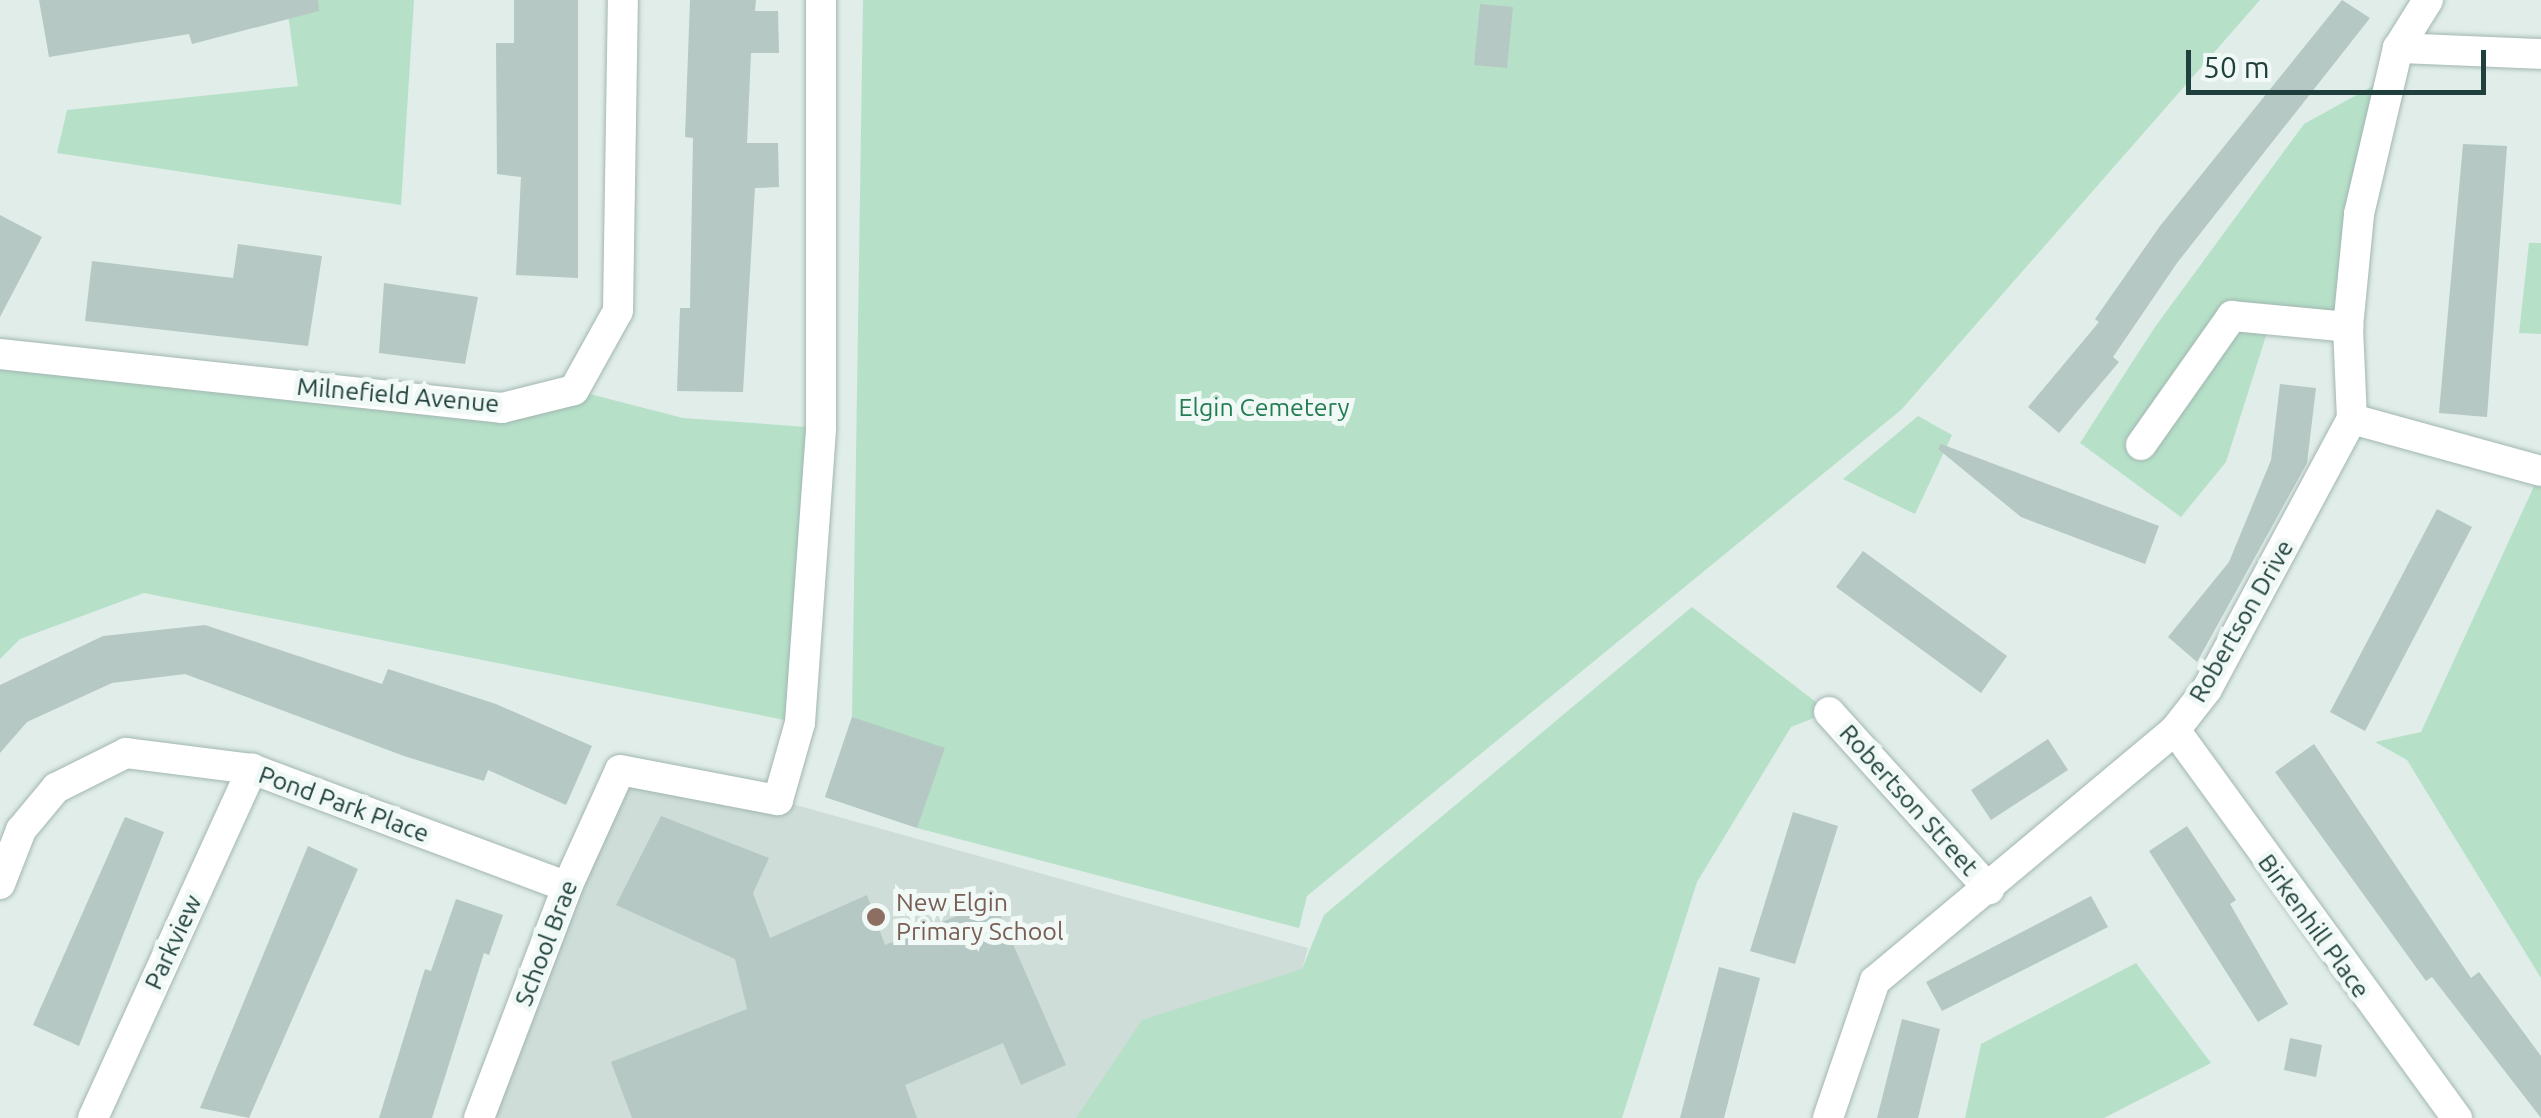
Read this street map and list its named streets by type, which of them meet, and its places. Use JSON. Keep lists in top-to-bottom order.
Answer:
{
  "streets": {
    "street": [
      "Milnefield Avenue",
      "Robertson Drive",
      "Robertson Street",
      "Pond Park Place",
      "Birkenhill Place",
      "Parkview",
      "School Brae"
    ]
  },
  "crossings": [
    ["Robertson Drive", "Robertson Street"],
    ["Robertson Drive", "Birkenhill Place"],
    ["Pond Park Place", "Parkview"],
    ["Pond Park Place", "School Brae"]
  ],
  "parks": ["Elgin Cemetery"],
  "places": ["New Elgin Primary School"],
  "scale_bar": "50 m"
}
